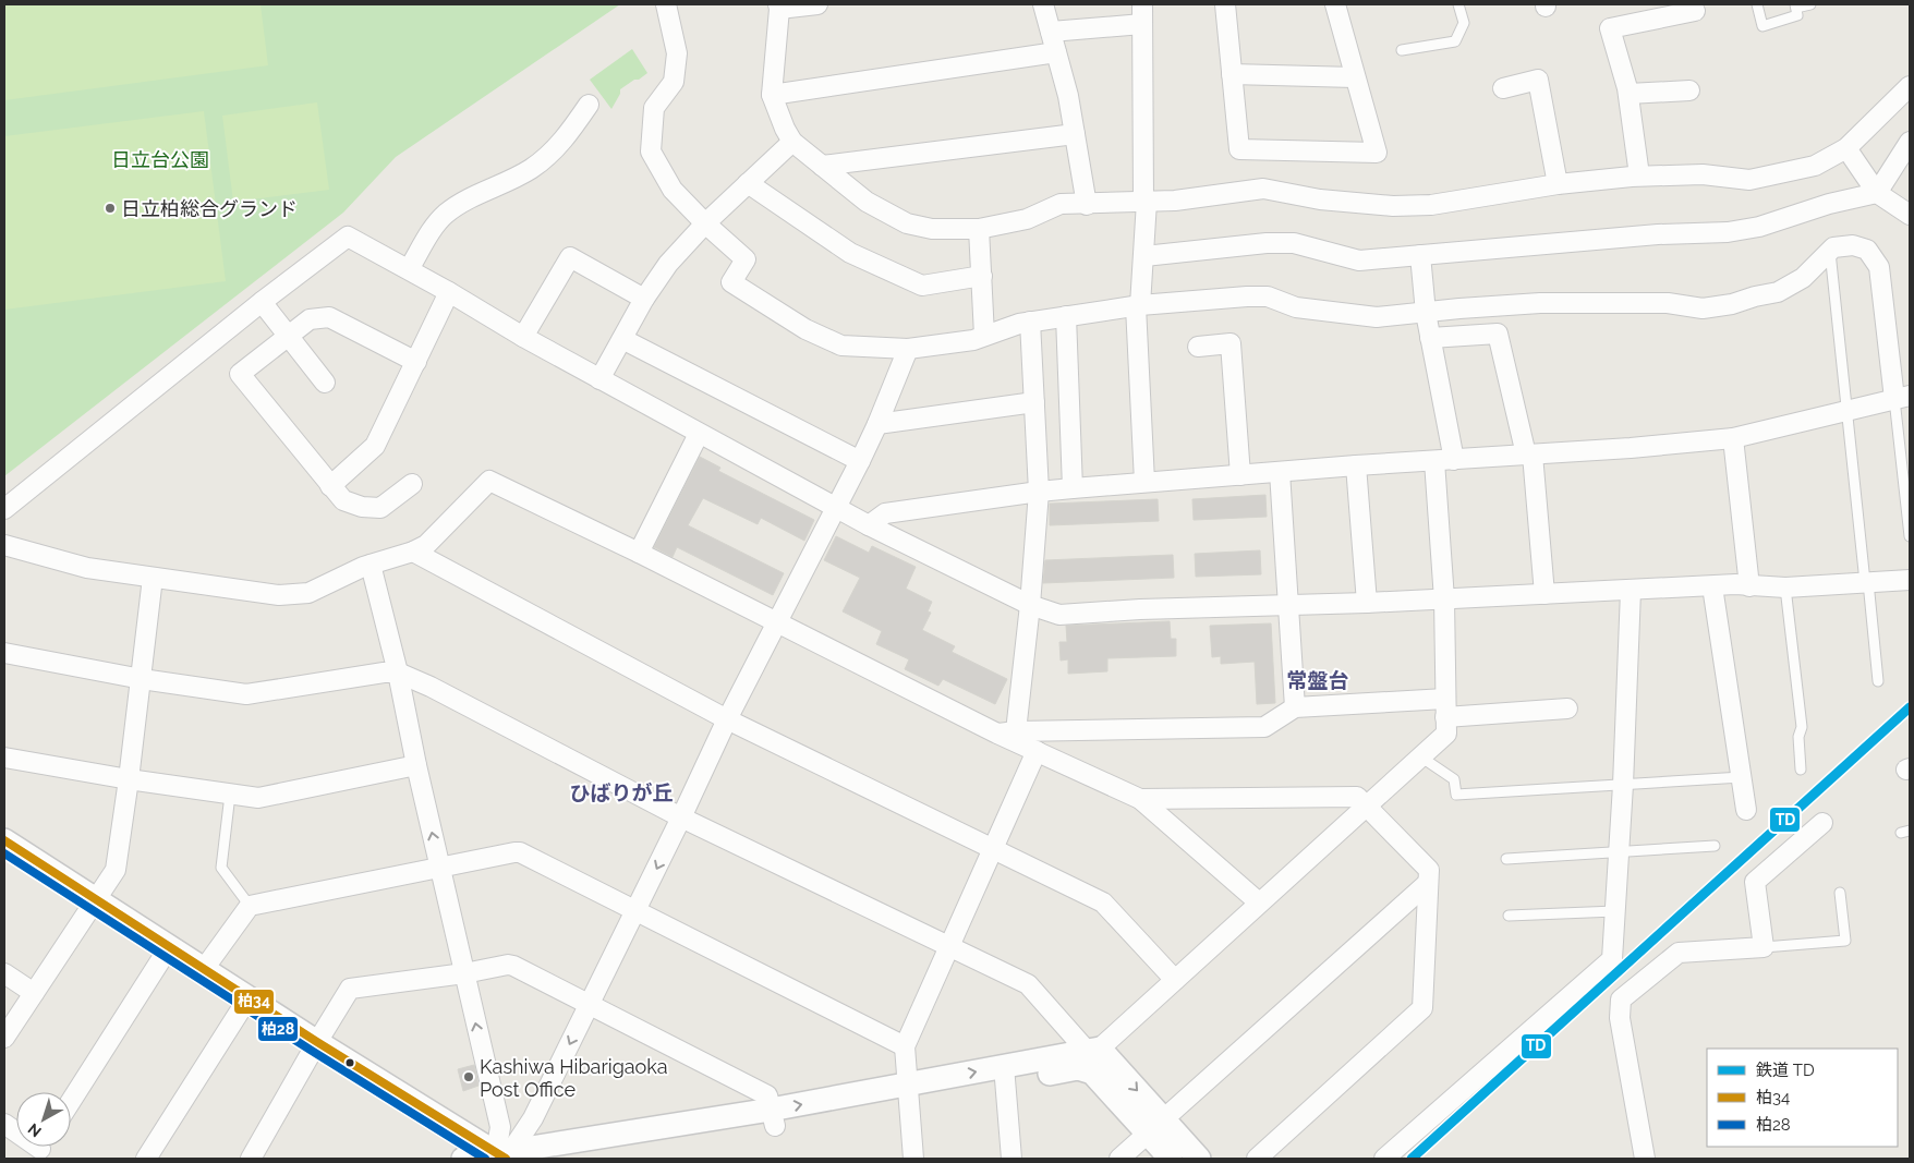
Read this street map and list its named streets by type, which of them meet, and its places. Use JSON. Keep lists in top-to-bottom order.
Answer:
{
  "districts": ["常盤台", "ひばりが丘"],
  "parks": ["日立台公園"],
  "places": ["日立柏総合グランド", "Kashiwa Hibarigaoka Post Office"],
  "lines": ["rail line TD", "transit line 柏34", "transit line 柏28"],
  "legend": ["鉄道 TD", "柏34", "柏28"],
  "north": "bottom left"
}
